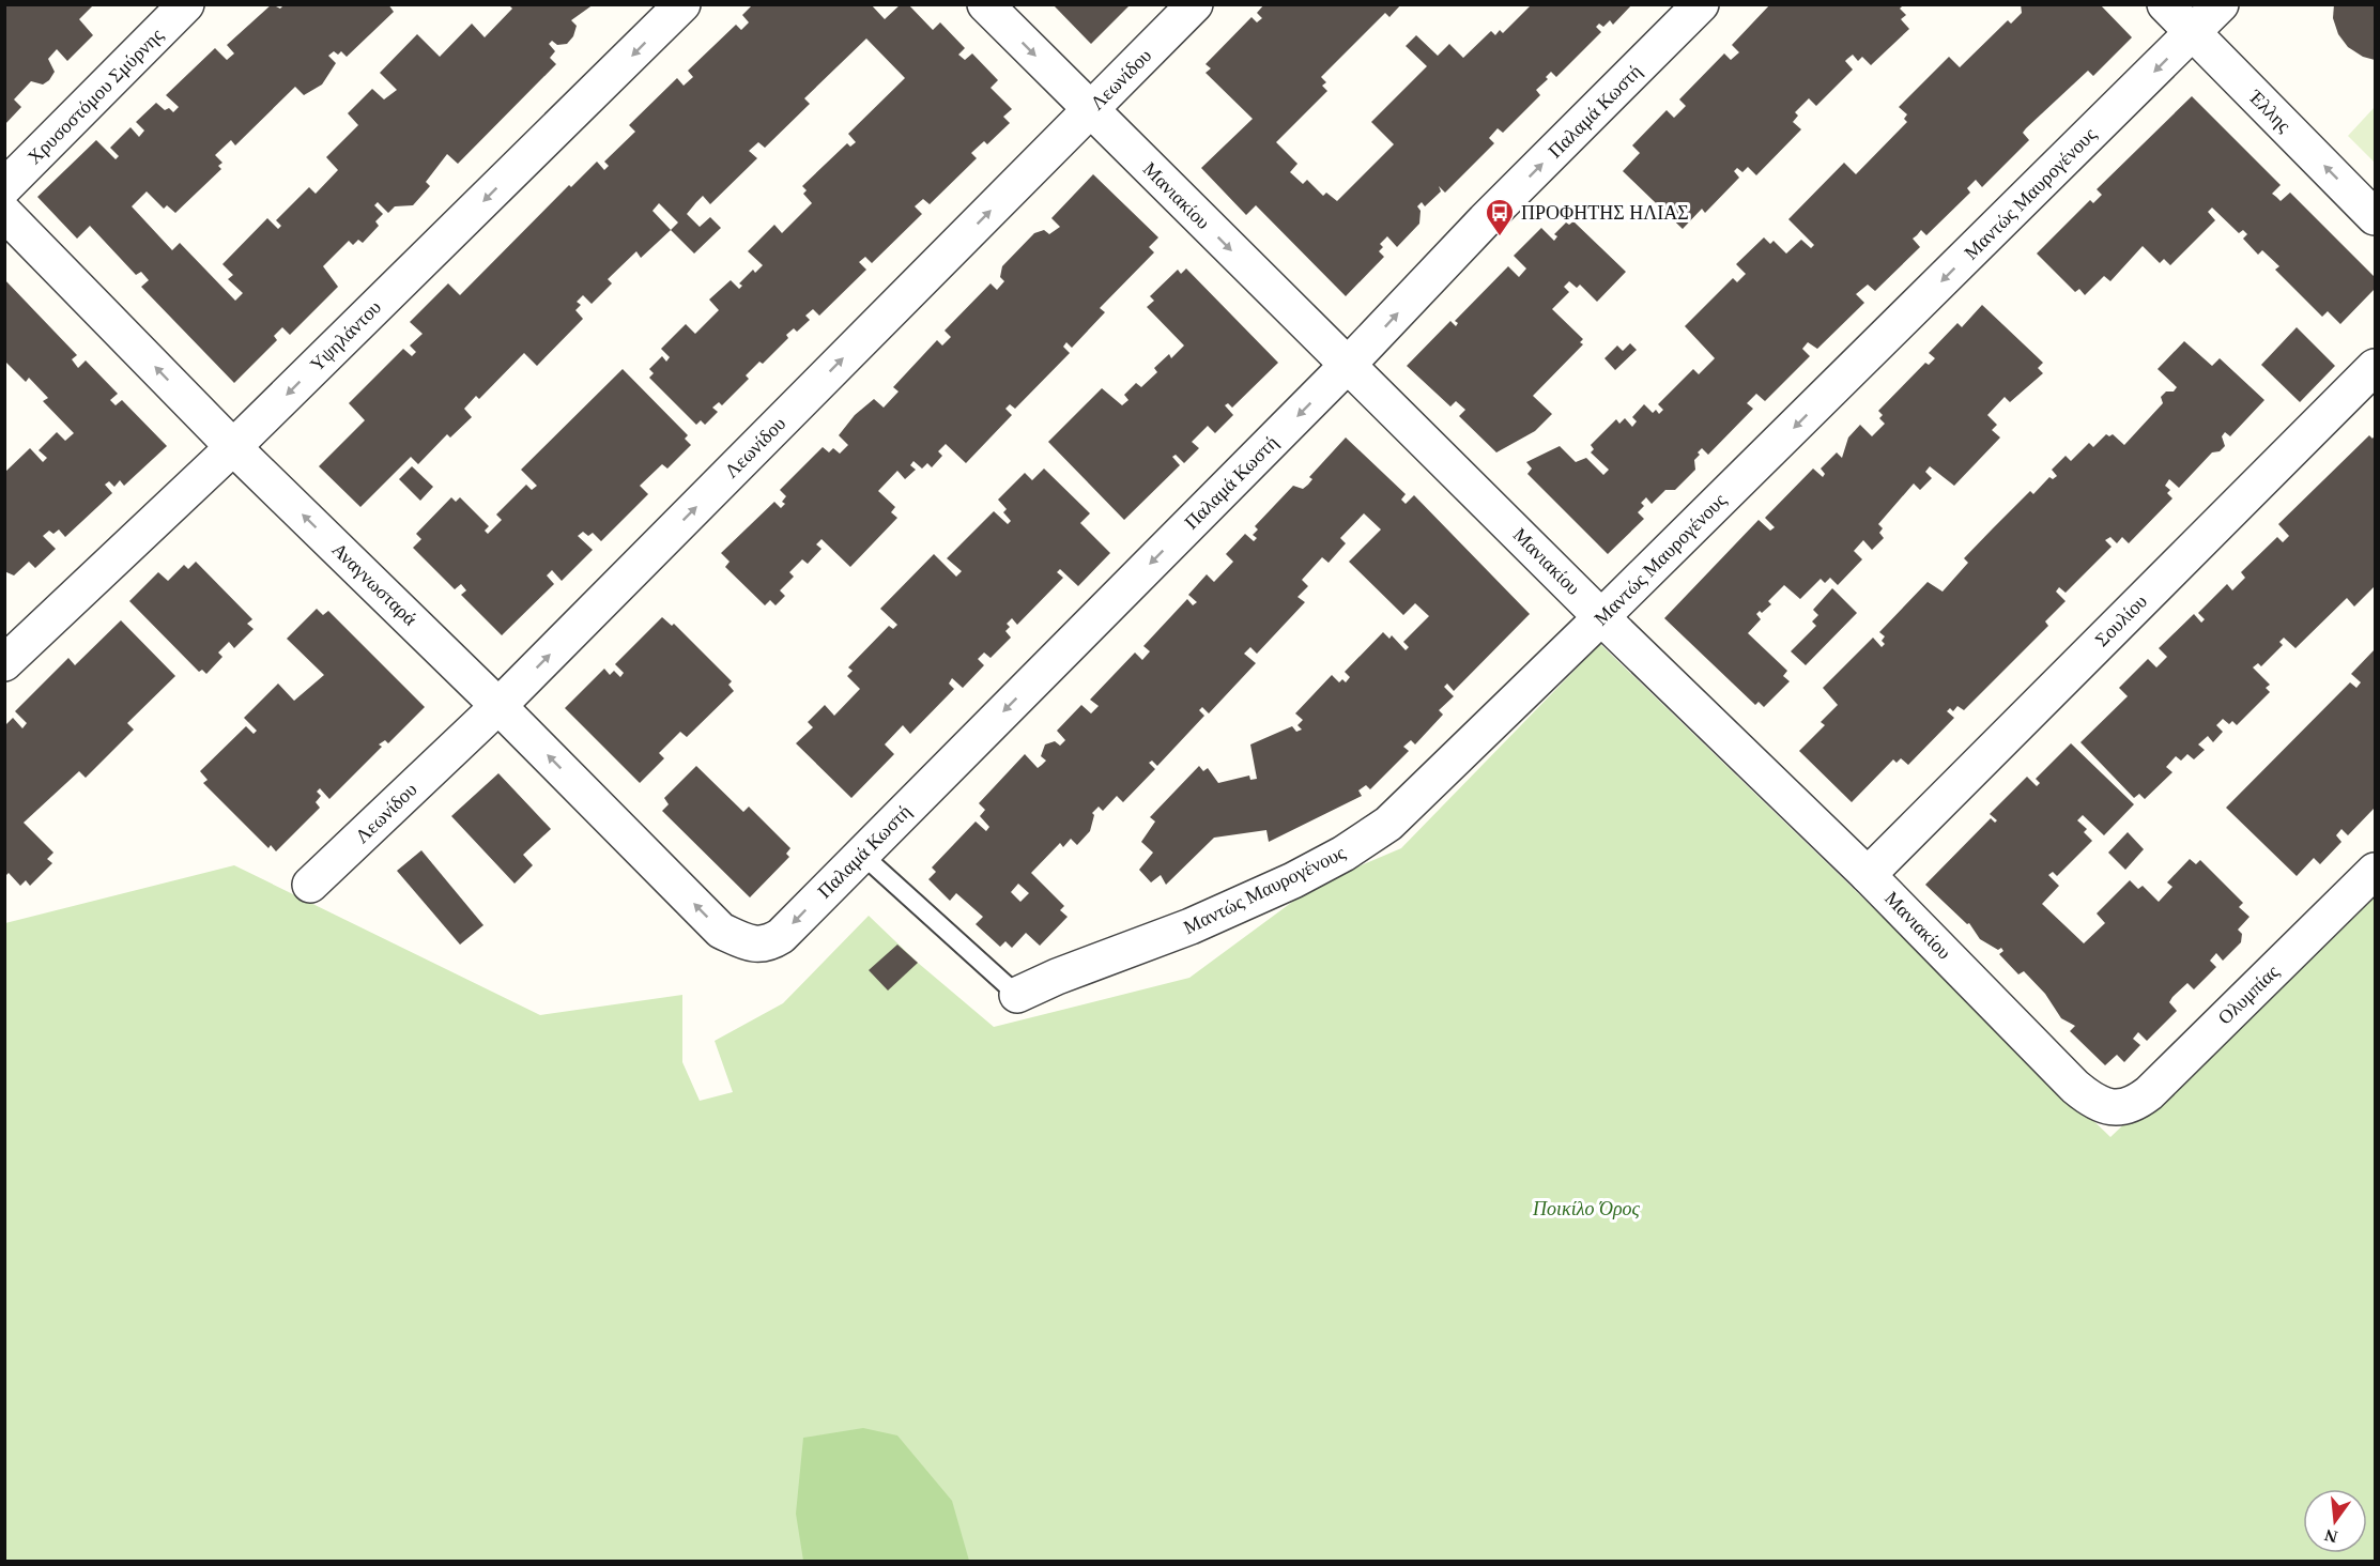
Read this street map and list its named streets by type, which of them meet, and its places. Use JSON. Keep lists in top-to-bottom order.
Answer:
{
  "streets": {
    "street": [
      "Λεωνίδου",
      "Χρυσοστόμου Σμύρνης",
      "Παλαμά Κωστή",
      "Έλλης",
      "Μαντώς Μαυρογένους",
      "Μανιακίου",
      "Υψηλάντου",
      "Αναγνωσταρά",
      "Σουλίου",
      "Ολυμπίας"
    ]
  },
  "crossings": [
    ["Λεωνίδου", "Μανιακίου"],
    ["Λεωνίδου", "Αναγνωσταρά"],
    ["Παλαμά Κωστή", "Μανιακίου"],
    ["Παλαμά Κωστή", "Αναγνωσταρά"],
    ["Έλλης", "Μαντώς Μαυρογένους"],
    ["Μαντώς Μαυρογένους", "Μανιακίου"],
    ["Μανιακίου", "Σουλίου"],
    ["Μανιακίου", "Ολυμπίας"],
    ["Υψηλάντου", "Αναγνωσταρά"]
  ],
  "one_way": [
    "Λεωνίδου",
    "Έλλης",
    "Μαντώς Μαυρογένους",
    "Υψηλάντου",
    "Αναγνωσταρά"
  ],
  "parks": ["Ποικίλο Όρος"],
  "places": {
    "bus stop": ["ΠΡΟΦΗΤΗΣ ΗΛΙΑΣ"]
  },
  "north": "bottom"
}
